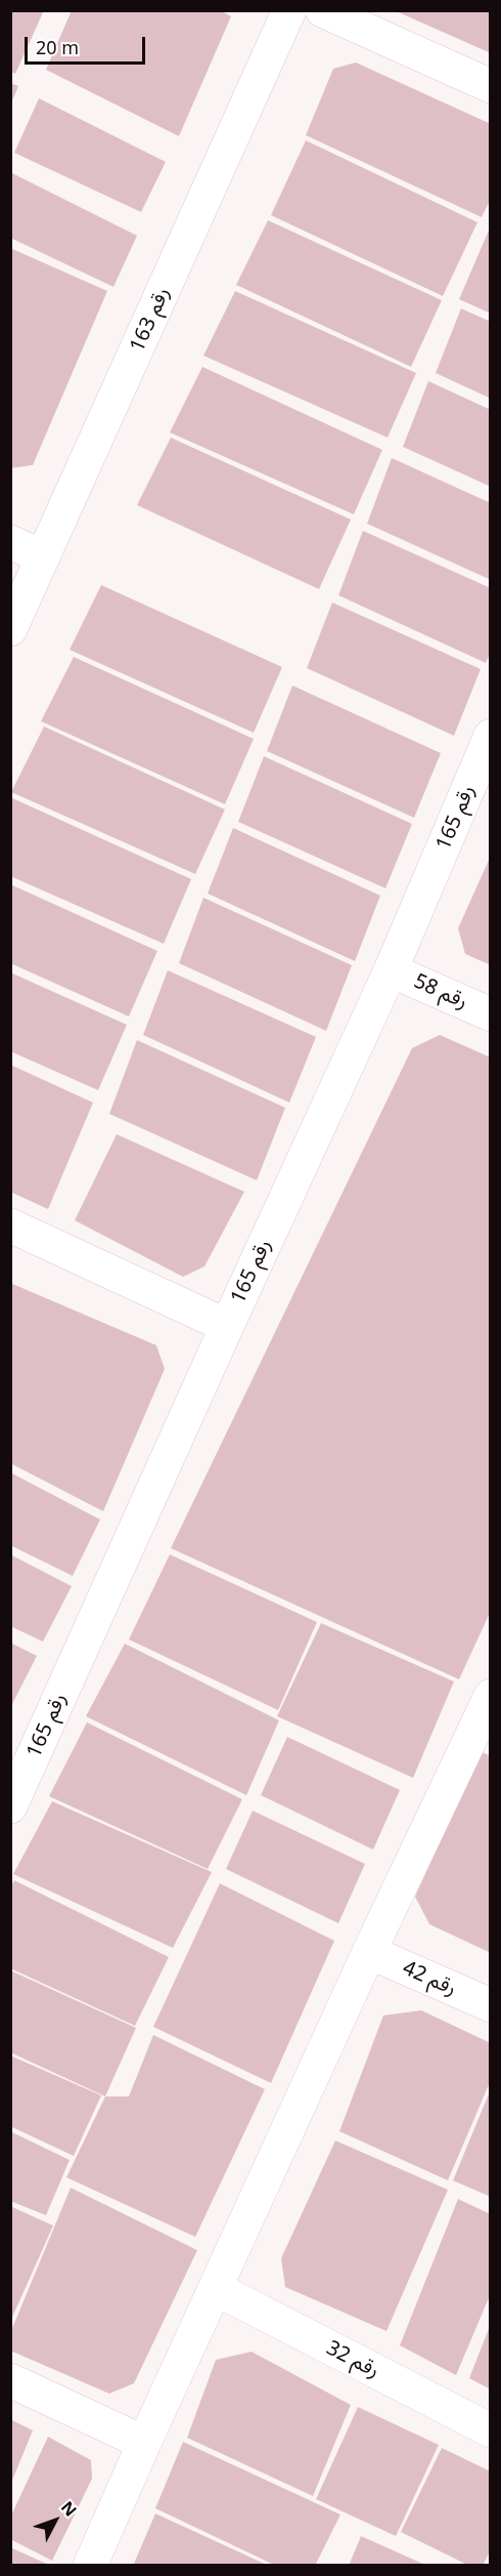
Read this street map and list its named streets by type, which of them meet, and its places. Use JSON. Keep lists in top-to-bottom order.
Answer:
{
  "streets": {
    "street": [
      "رقم 163",
      "رقم 165",
      "رقم 58",
      "رقم 42",
      "رقم 32"
    ]
  },
  "crossings": [
    ["رقم 165", "رقم 58"]
  ],
  "scale_bar": "20 m",
  "north": "top right"
}
